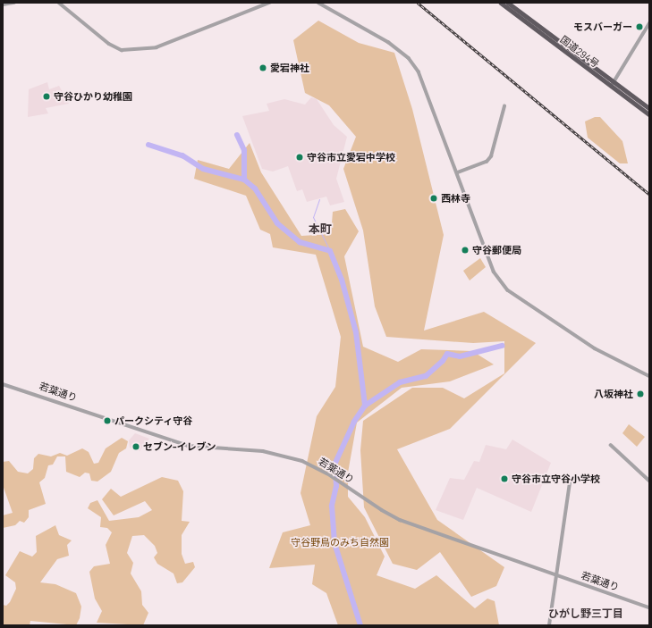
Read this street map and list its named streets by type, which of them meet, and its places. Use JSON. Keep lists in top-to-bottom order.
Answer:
{
  "streets": {
    "highway": ["国道294号"],
    "street": ["若葉通り"]
  },
  "districts": ["本町", "ひがし野三丁目"],
  "parks": ["守谷野鳥のみち自然園"],
  "places": [
    "モスバーガー",
    "愛宕神社",
    "守谷ひかり幼稚園",
    "守谷市立愛宕中学校",
    "西林寺",
    "守谷郵便局",
    "八坂神社",
    "パークシティ守谷",
    "セブン-イレブン",
    "守谷市立守谷小学校"
  ]
}
